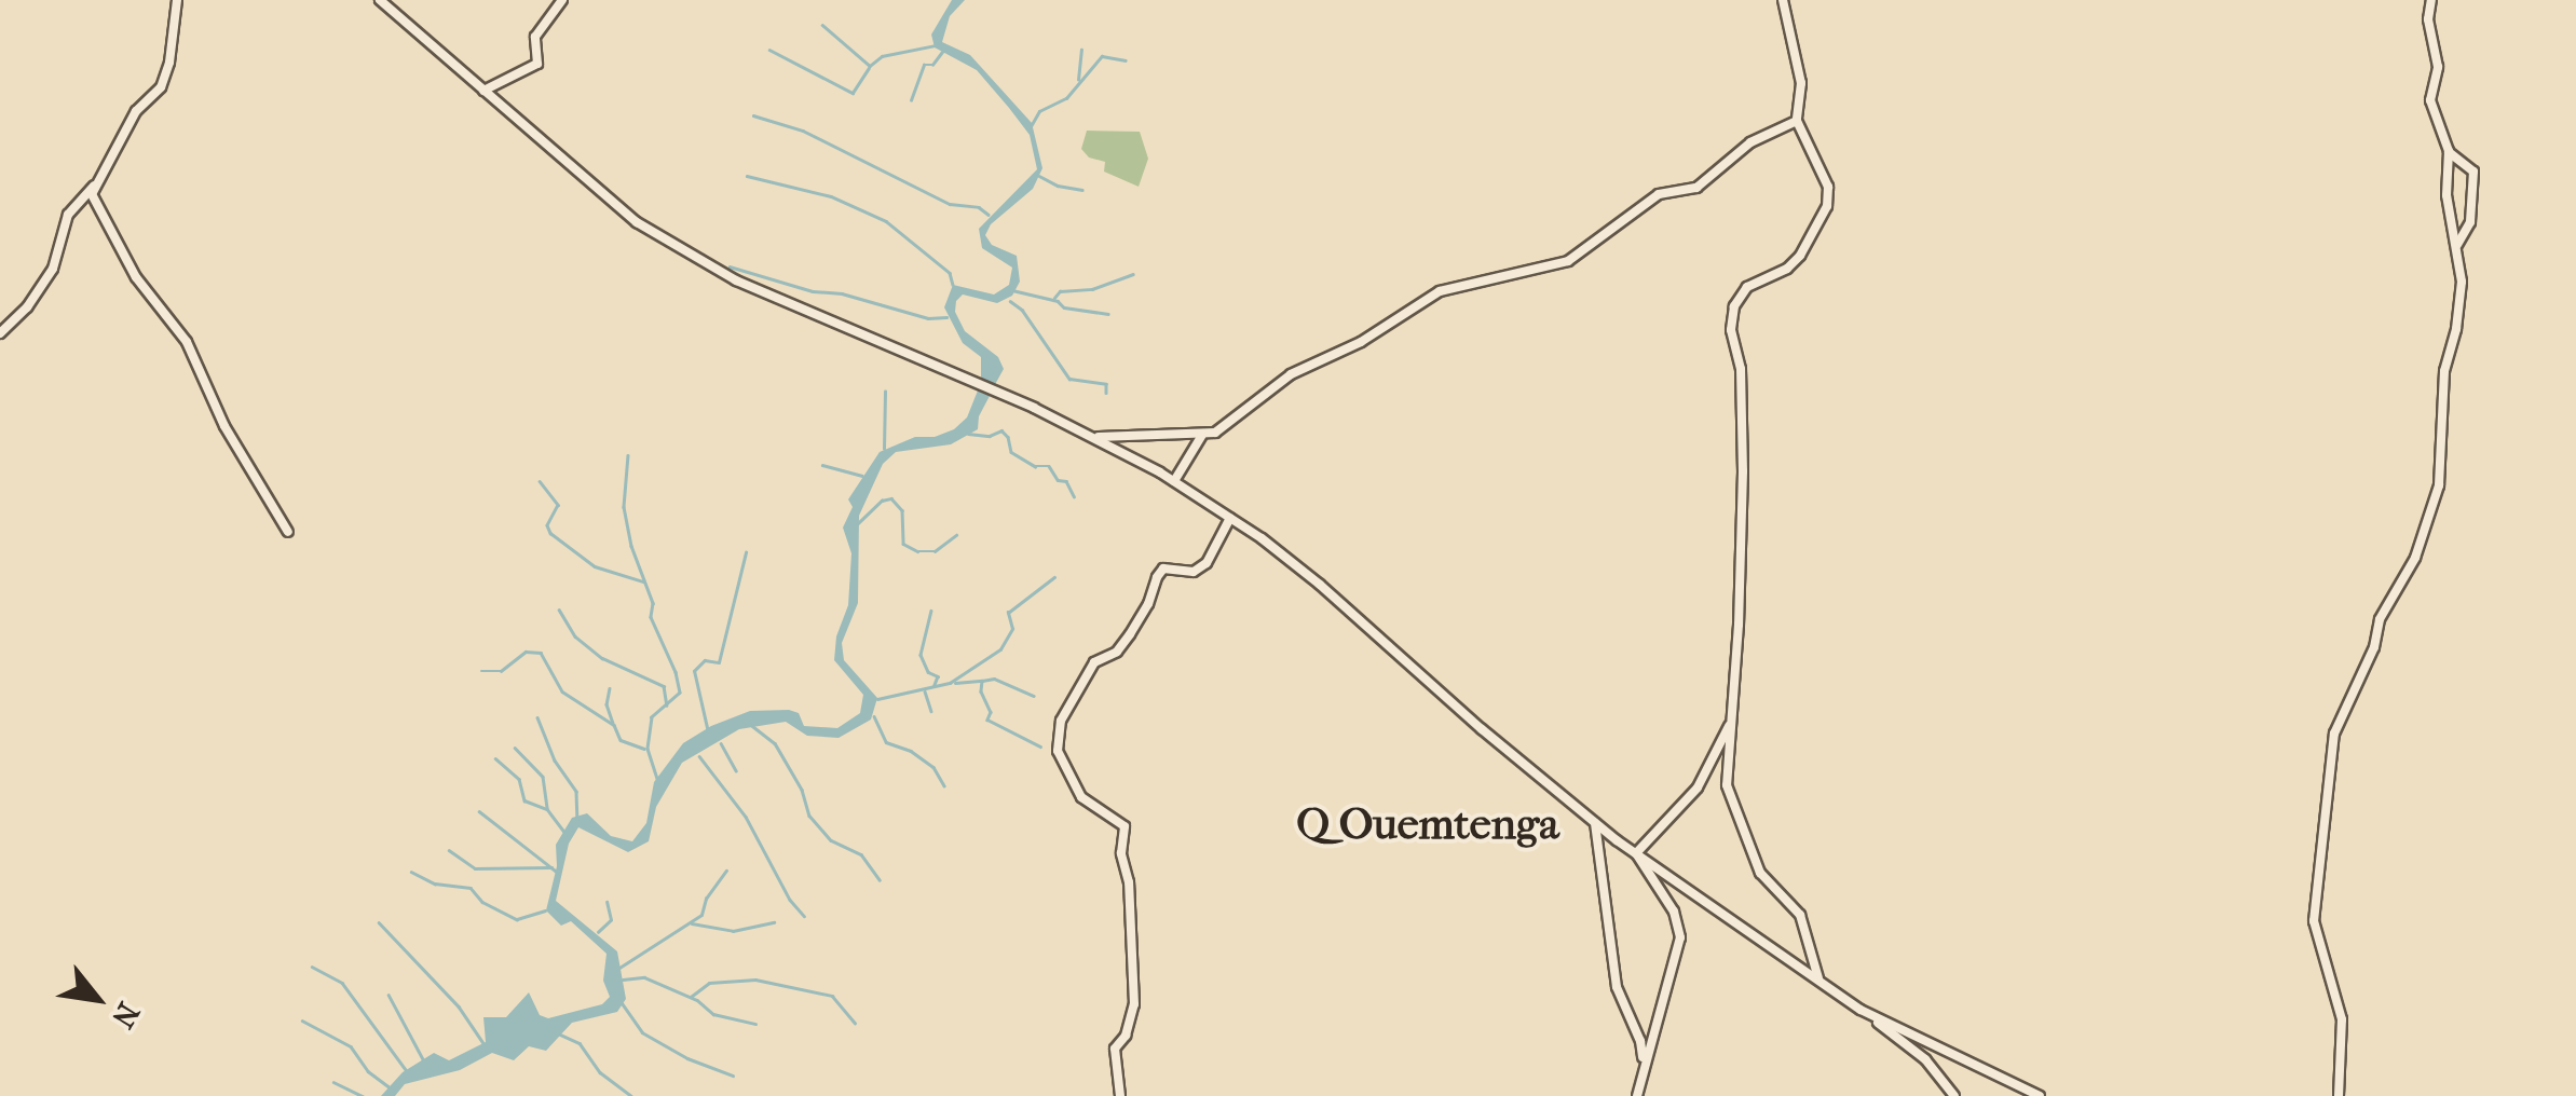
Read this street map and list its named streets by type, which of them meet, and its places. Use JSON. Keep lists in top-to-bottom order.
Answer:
{
  "districts": ["Q Ouemtenga"],
  "north": "bottom right"
}
